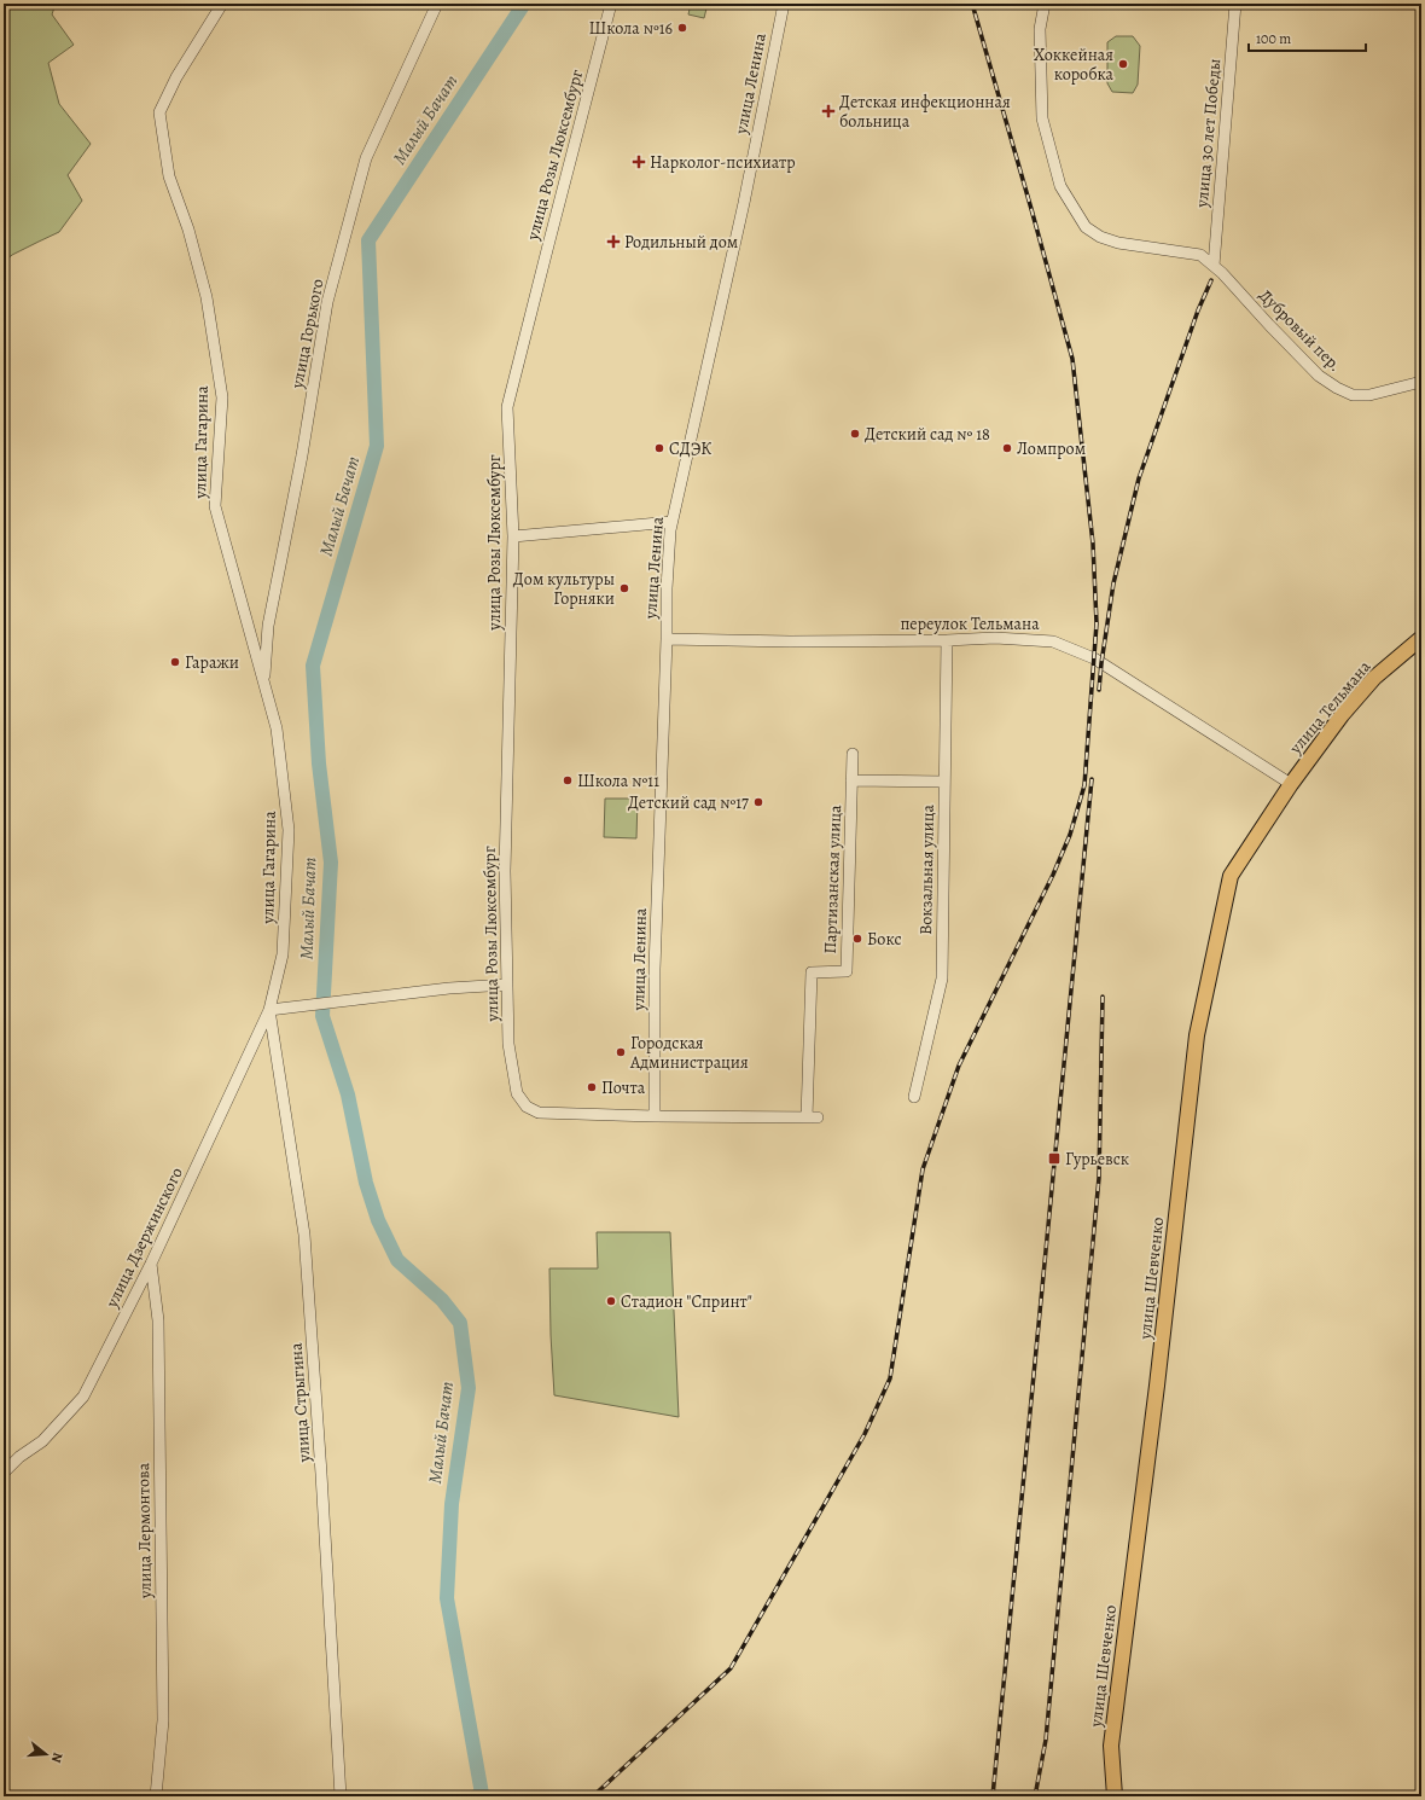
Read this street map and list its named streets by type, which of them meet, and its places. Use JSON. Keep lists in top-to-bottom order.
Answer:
{
  "streets": {
    "main road": ["улица Тельмана", "улица Шевченко"],
    "street": [
      "улица Ленина",
      "улица 30 лет Победы",
      "улица Розы Люксембург",
      "Дубровый пер.",
      "улица Горького",
      "улица Гагарина",
      "переулок Тельмана",
      "Вокзальная улица",
      "Партизанская улица",
      "улица Дзержинского",
      "улица Стрыгина",
      "улица Лермонтова"
    ]
  },
  "crossings": [
    ["улица Ленина", "улица Розы Люксембург"],
    ["улица Ленина", "переулок Тельмана"],
    ["улица Ленина", "Партизанская улица"],
    ["улица 30 лет Победы", "Дубровый пер."],
    ["улица Розы Люксембург", "Партизанская улица"],
    ["улица Горького", "улица Гагарина"],
    ["улица Гагарина", "улица Дзержинского"],
    ["улица Гагарина", "улица Стрыгина"],
    ["переулок Тельмана", "улица Тельмана"],
    ["переулок Тельмана", "Вокзальная улица"],
    ["переулок Тельмана", "улица Шевченко"],
    ["улица Тельмана", "улица Шевченко"],
    ["улица Дзержинского", "улица Стрыгина"],
    ["улица Дзержинского", "улица Лермонтова"]
  ],
  "water": ["Малый Бачат"],
  "places": {
    "other": [
      "Школа №16",
      "Хоккейная коробка",
      "Детский сад № 18",
      "СДЭК",
      "Ломпром",
      "Дом культуры Горняки",
      "Гаражи",
      "Школа №11",
      "Детский сад №17",
      "Бокс",
      "Городская Администрация",
      "Почта",
      "Стадион \"Спринт\""
    ],
    "health": ["Детская инфекционная больница", "Нарколог-психиатр", "Родильный дом"],
    "transit": ["Гурьевск"]
  },
  "scale_bar": "100 m",
  "north": "right"
}
